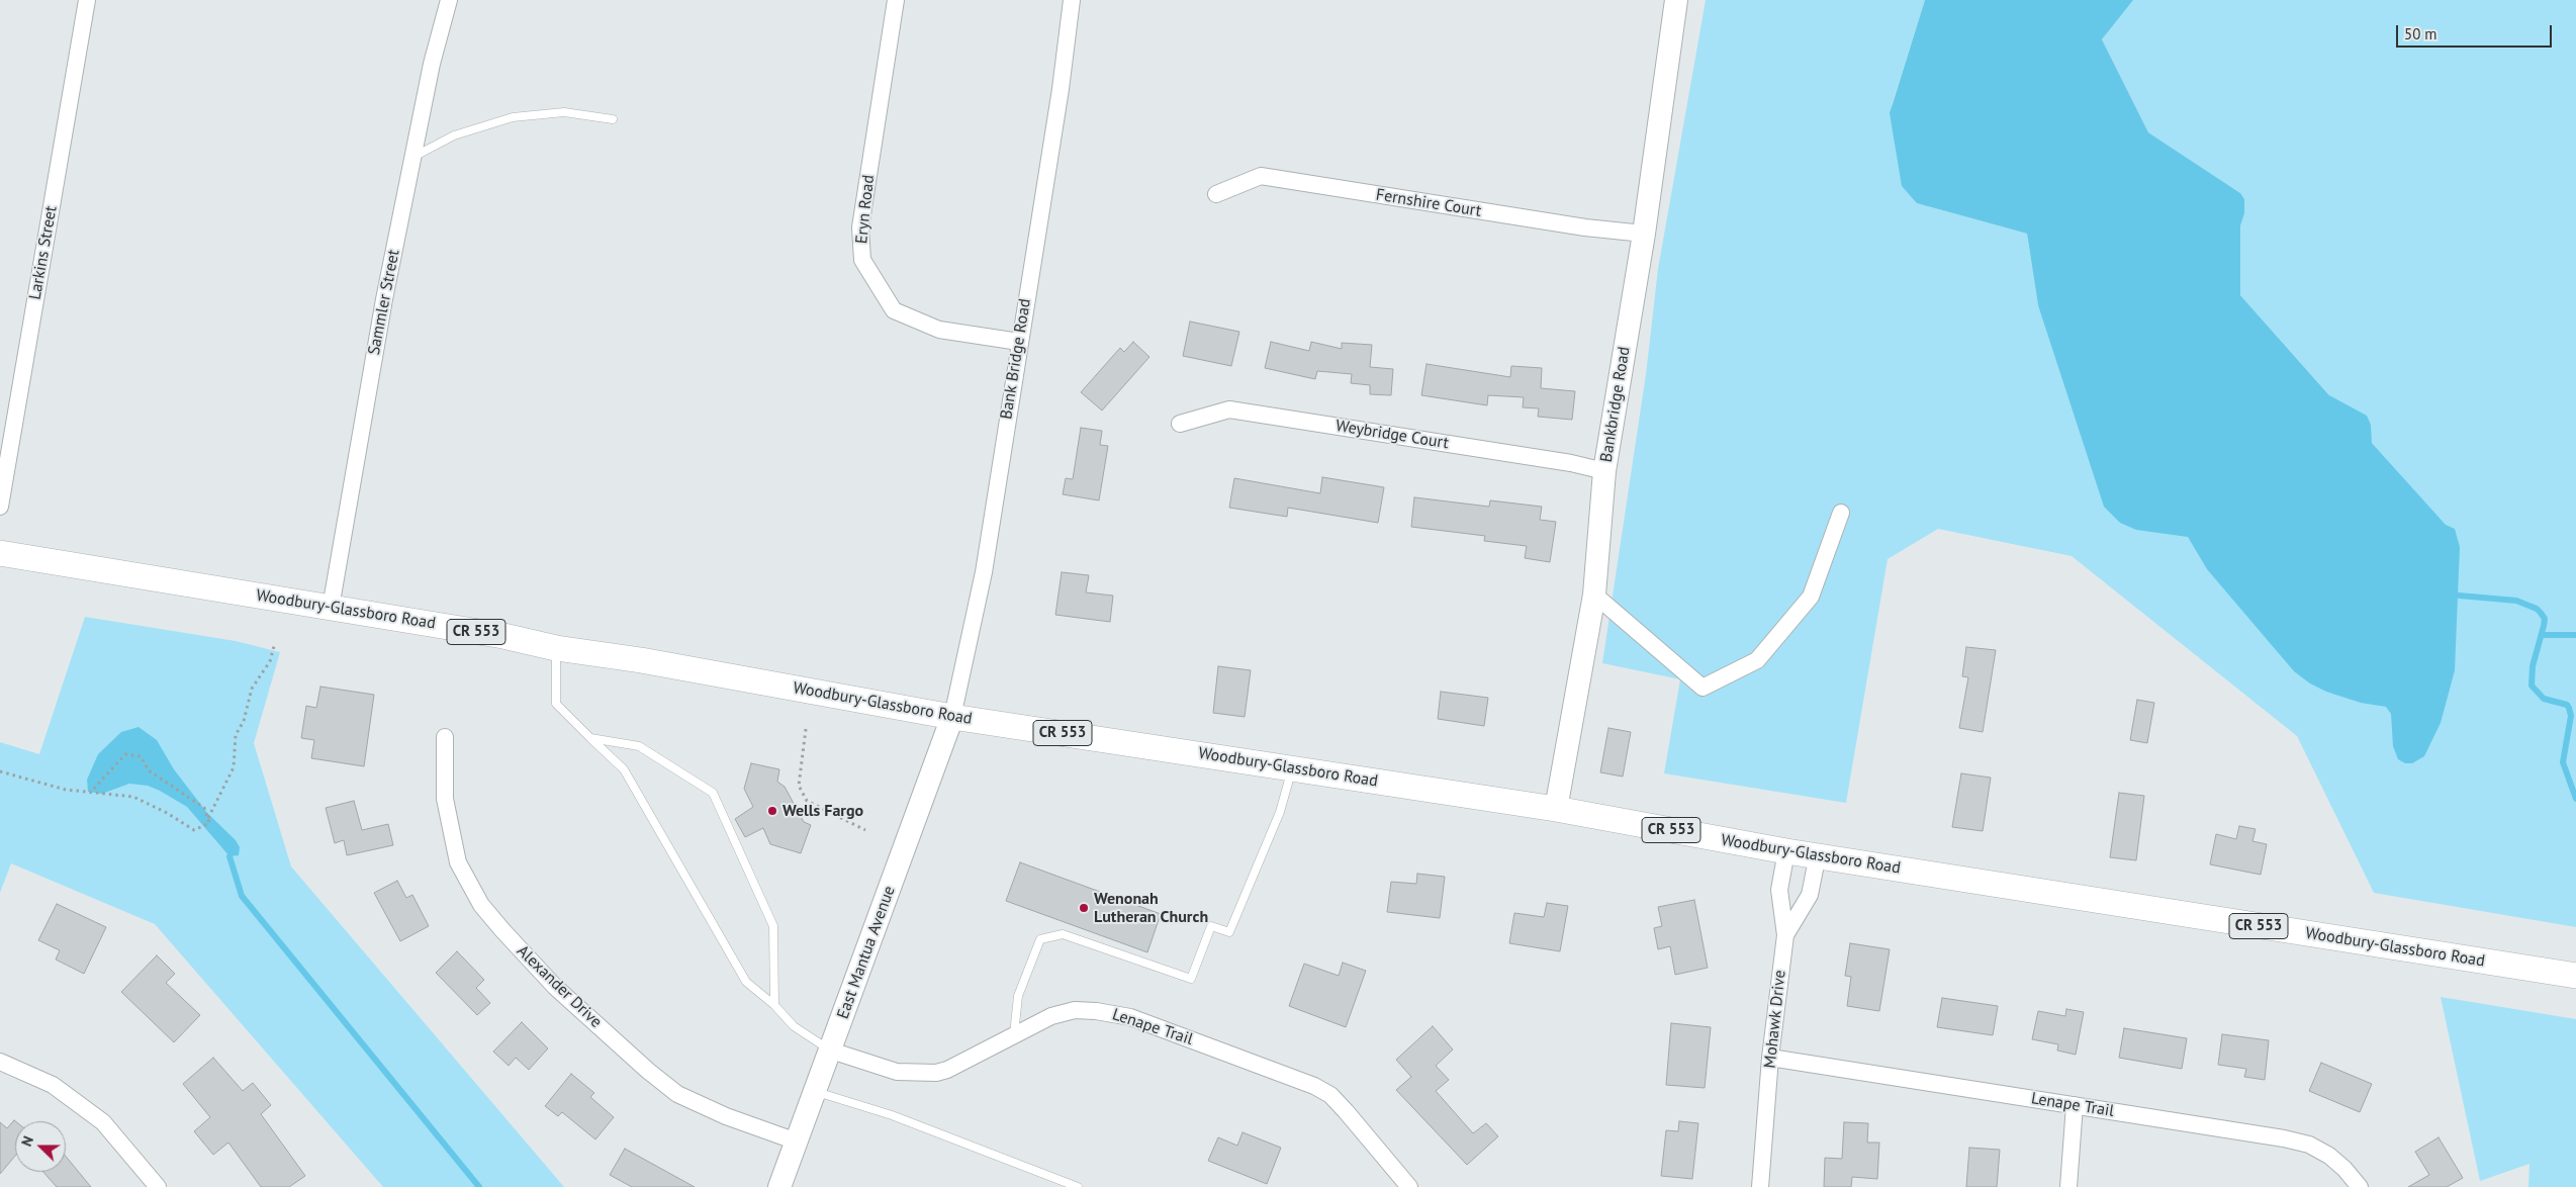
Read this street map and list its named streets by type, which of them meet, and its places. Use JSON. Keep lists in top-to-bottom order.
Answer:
{
  "streets": {
    "main road": ["Woodbury-Glassboro Road", "CR 553"],
    "street": [
      "Fernshire Court",
      "Eryn Road",
      "Larkins Street",
      "Sammler Street",
      "Bank Bridge Road",
      "Bankbridge Road",
      "Weybridge Court",
      "East Mantua Avenue",
      "Alexander Drive",
      "Mohawk Drive",
      "Lenape Trail"
    ]
  },
  "crossings": [
    ["Fernshire Court", "Bankbridge Road"],
    ["Eryn Road", "Bank Bridge Road"],
    ["Sammler Street", "Woodbury-Glassboro Road"],
    ["Bank Bridge Road", "Woodbury-Glassboro Road"],
    ["Bank Bridge Road", "East Mantua Avenue"],
    ["Bankbridge Road", "Weybridge Court"],
    ["Bankbridge Road", "Woodbury-Glassboro Road"],
    ["Woodbury-Glassboro Road", "East Mantua Avenue"],
    ["Woodbury-Glassboro Road", "Mohawk Drive"],
    ["East Mantua Avenue", "Alexander Drive"],
    ["East Mantua Avenue", "Lenape Trail"],
    ["Mohawk Drive", "Lenape Trail"]
  ],
  "places": ["Wells Fargo", "Wenonah Lutheran Church"],
  "scale_bar": "50 m",
  "north": "left"
}
